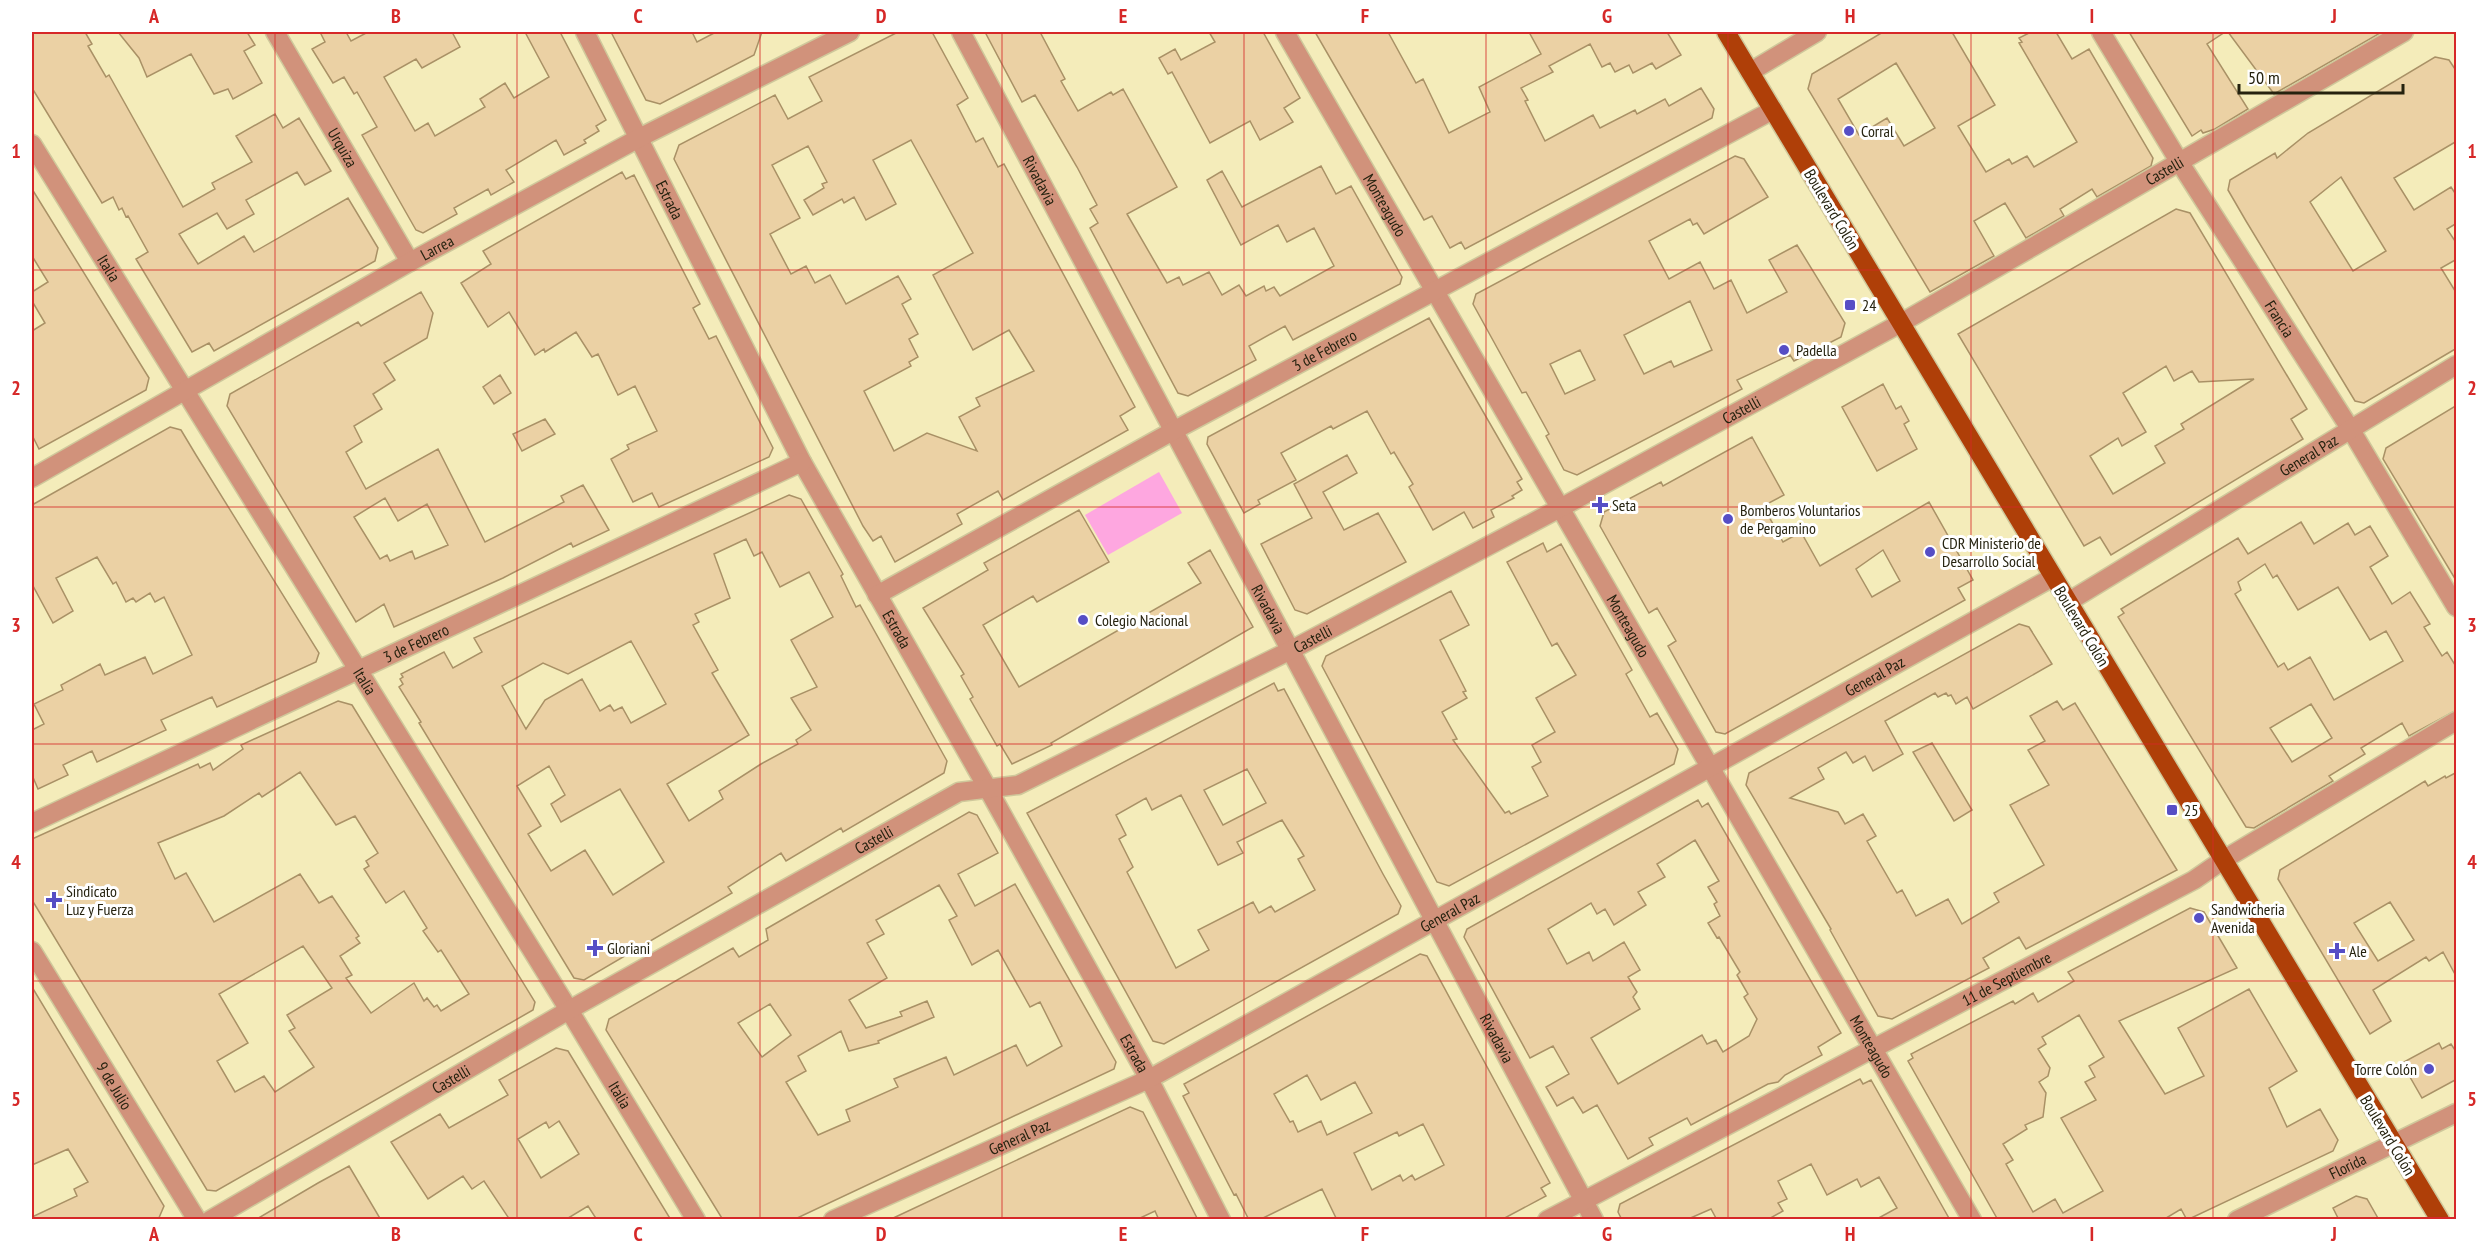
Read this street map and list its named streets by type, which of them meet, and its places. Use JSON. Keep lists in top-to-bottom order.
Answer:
{
  "streets": {
    "main road": ["Boulevard Colón"],
    "street": [
      "Urquiza",
      "Castelli",
      "Rivadavia",
      "Estrada",
      "Monteagudo",
      "Larrea",
      "Italia",
      "Francia",
      "3 de Febrero",
      "General Paz",
      "11 de Septiembre",
      "9 de Julio",
      "Florida"
    ]
  },
  "crossings": [
    ["Urquiza", "Larrea"],
    ["Castelli", "Rivadavia"],
    ["Castelli", "Estrada"],
    ["Castelli", "Monteagudo"],
    ["Castelli", "Boulevard Colón"],
    ["Castelli", "Italia"],
    ["Castelli", "Francia"],
    ["Rivadavia", "3 de Febrero"],
    ["Rivadavia", "General Paz"],
    ["Rivadavia", "11 de Septiembre"],
    ["Estrada", "Larrea"],
    ["Estrada", "3 de Febrero"],
    ["Estrada", "General Paz"],
    ["Monteagudo", "3 de Febrero"],
    ["Monteagudo", "General Paz"],
    ["Monteagudo", "11 de Septiembre"],
    ["Boulevard Colón", "3 de Febrero"],
    ["Boulevard Colón", "General Paz"],
    ["Boulevard Colón", "11 de Septiembre"],
    ["Boulevard Colón", "Florida"],
    ["Larrea", "Italia"],
    ["Italia", "3 de Febrero"],
    ["Francia", "General Paz"]
  ],
  "places": {
    "other": [
      "Corral",
      "Padella",
      "Bomberos Voluntarios de Pergamino",
      "CDR Ministerio de Desarrollo Social",
      "Colegio Nacional",
      "Sandwicheria Avenida",
      "Torre Colón"
    ],
    "transit": ["24", "25"],
    "health": [
      "Seta",
      "Sindicato Luz y Fuerza",
      "Gloriani",
      "Ale"
    ]
  },
  "scale_bar": "50 m",
  "grid": {
    "columns": [
      "A",
      "B",
      "C",
      "D",
      "E",
      "F",
      "G",
      "H",
      "I",
      "J"
    ],
    "rows": [
      "1",
      "2",
      "3",
      "4",
      "5"
    ]
  }
}
